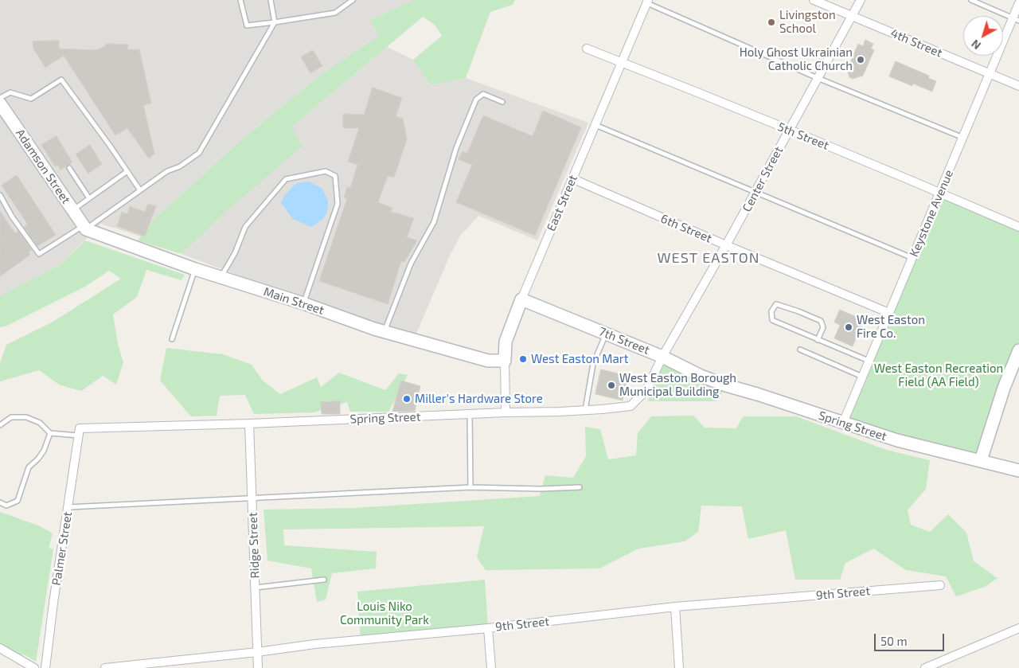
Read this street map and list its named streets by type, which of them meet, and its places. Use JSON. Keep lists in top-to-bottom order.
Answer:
{
  "streets": {
    "street": [
      "4th Street",
      "5th Street",
      "Adamson Street",
      "Center Street",
      "East Street",
      "Keystone Avenue",
      "6th Street",
      "Main Street",
      "7th Street",
      "Spring Street",
      "Ridge Street",
      "Palmer Street",
      "9th Street"
    ]
  },
  "crossings": [
    ["4th Street", "Center Street"],
    ["4th Street", "Keystone Avenue"],
    ["5th Street", "Center Street"],
    ["5th Street", "East Street"],
    ["5th Street", "Keystone Avenue"],
    ["Adamson Street", "Main Street"],
    ["Center Street", "6th Street"],
    ["Center Street", "7th Street"],
    ["Center Street", "Spring Street"],
    ["East Street", "6th Street"],
    ["East Street", "Main Street"],
    ["East Street", "7th Street"],
    ["East Street", "Spring Street"],
    ["Keystone Avenue", "6th Street"],
    ["Keystone Avenue", "Spring Street"],
    ["7th Street", "Spring Street"],
    ["Spring Street", "Ridge Street"],
    ["Spring Street", "Palmer Street"],
    ["Ridge Street", "9th Street"]
  ],
  "districts": ["WEST EASTON"],
  "parks": ["West Easton Recreation Field (AA Field)", "Louis Niko Community Park"],
  "places": [
    "Livingston School",
    "Holy Ghost Ukrainian Catholic Church",
    "West Easton Fire Co.",
    "West Easton Mart",
    "West Easton Borough Municipal Building",
    "Miller's Hardware Store"
  ],
  "scale_bar": "50 m",
  "north": "bottom left"
}
